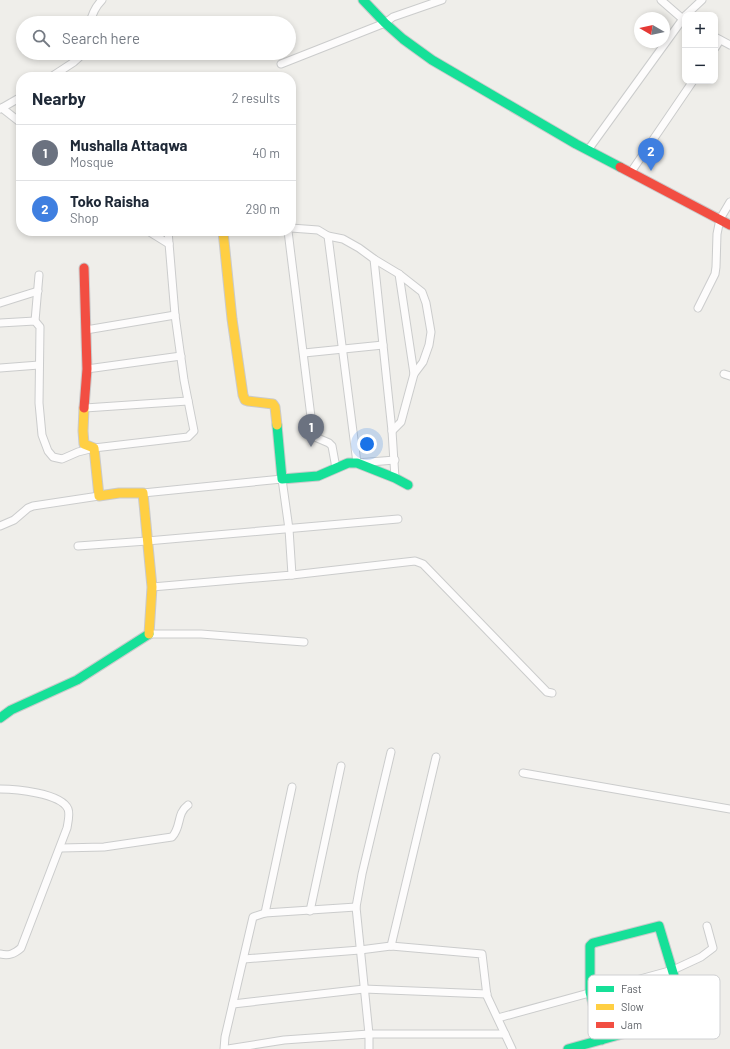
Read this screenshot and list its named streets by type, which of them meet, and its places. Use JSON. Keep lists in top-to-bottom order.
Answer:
{
  "legend": ["Fast", "Slow", "Jam"],
  "north": "left",
  "page": {
    "map_buttons": ["+", "−"],
    "search": "Search here",
    "heading": ["Nearby", "2 results"],
    "list": [
      {
        "mark": "1",
        "name": "Mushalla Attaqwa",
        "note": "Mosque",
        "value": "40 m"
      },
      {
        "mark": "2",
        "name": "Toko Raisha",
        "note": "Shop",
        "value": "290 m"
      }
    ],
    "pins": ["2", "1"]
  }
}
